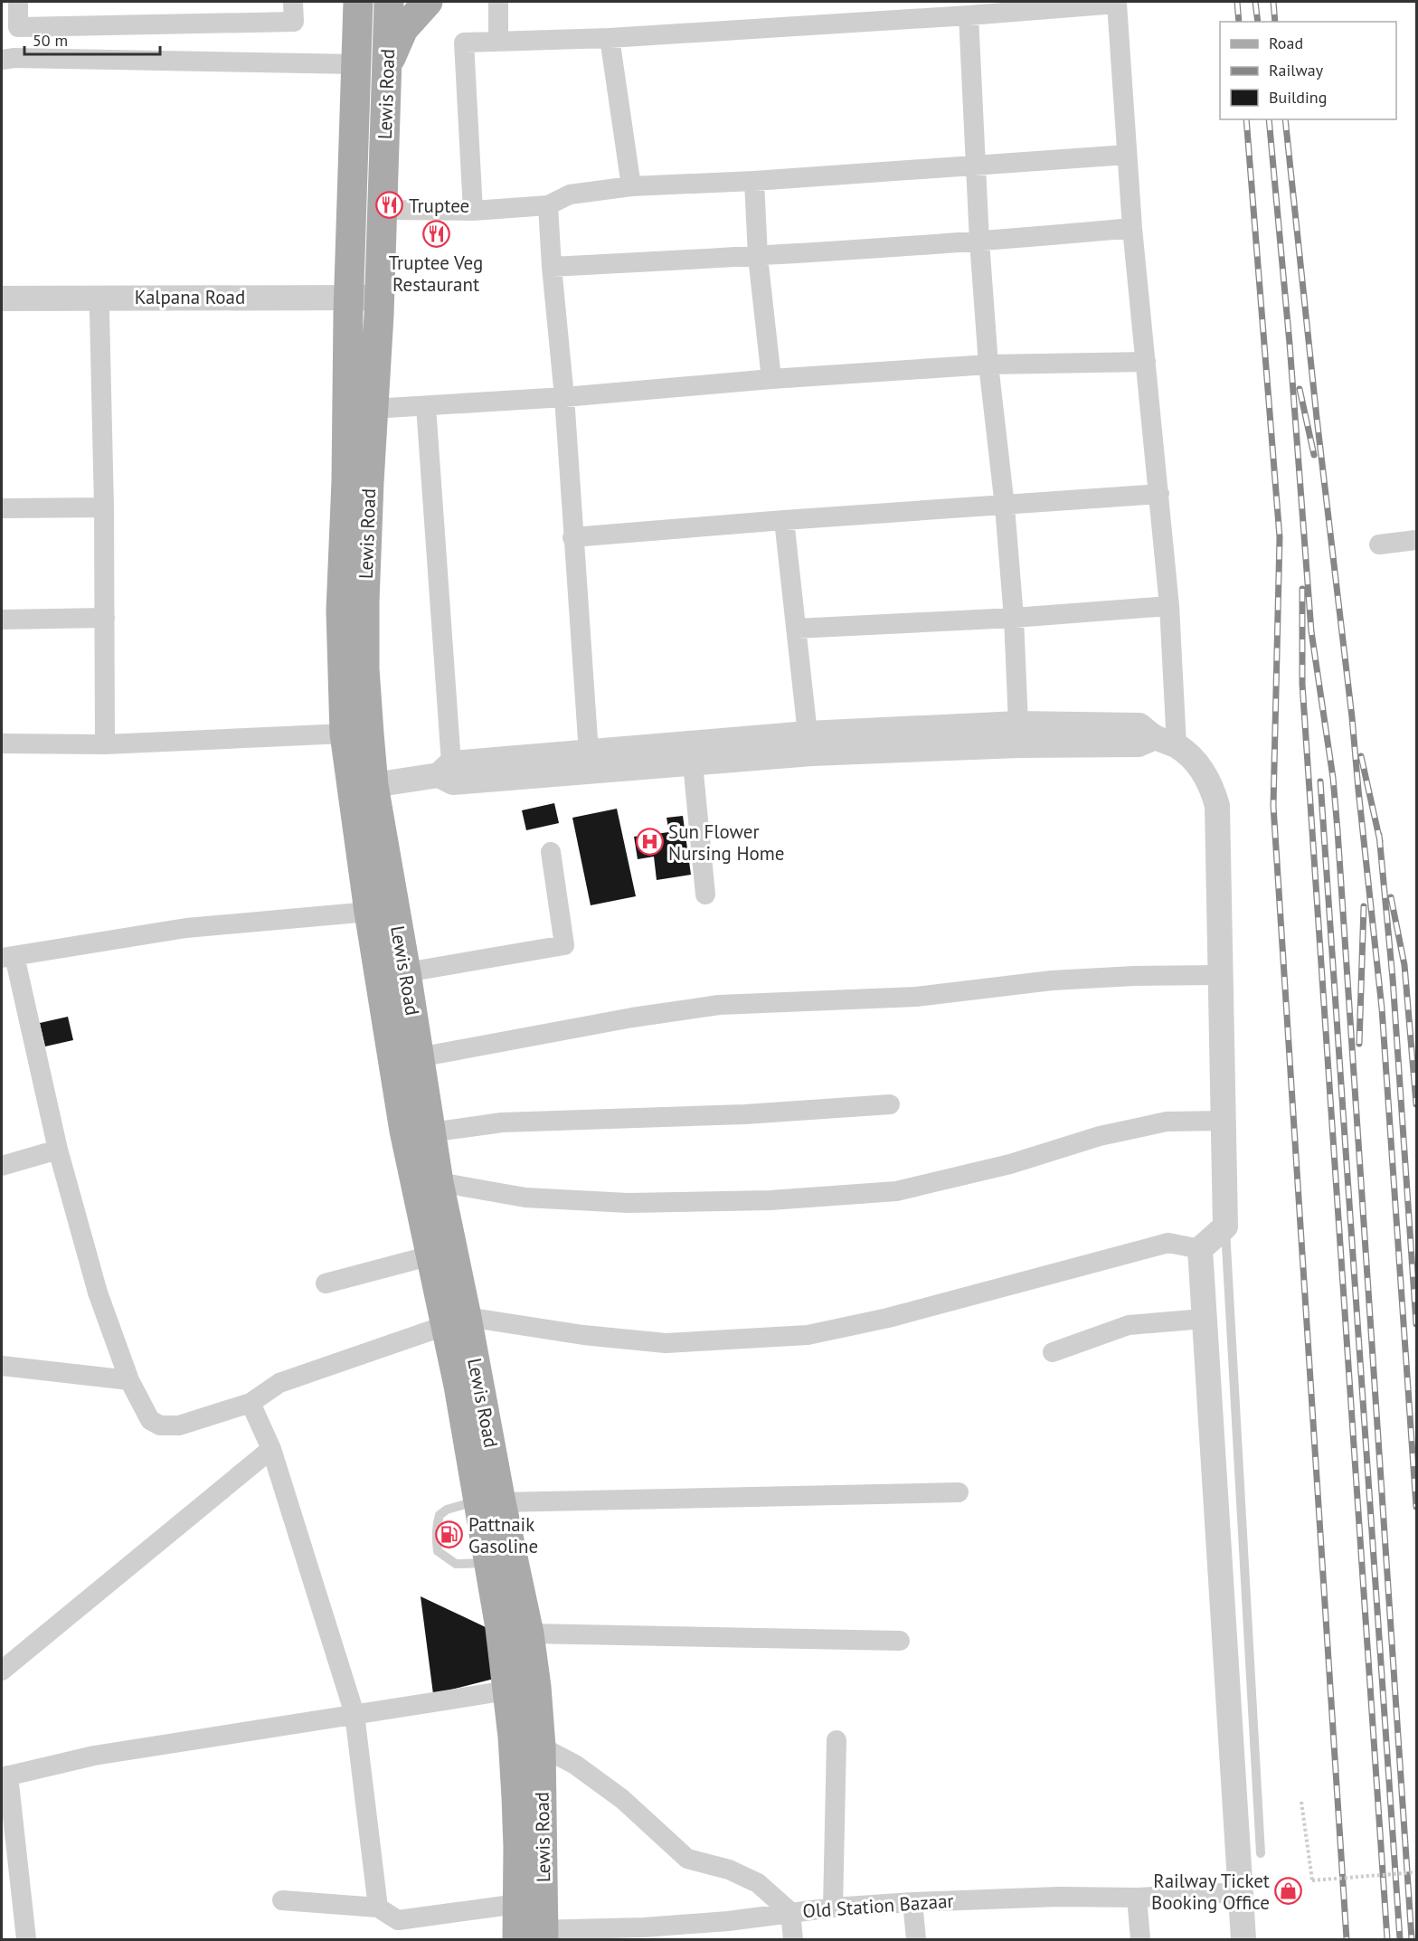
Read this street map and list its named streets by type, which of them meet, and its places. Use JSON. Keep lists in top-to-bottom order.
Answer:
{
  "streets": {
    "main road": ["Lewis Road"],
    "street": ["Kalpana Road", "Old Station Bazaar"]
  },
  "crossings": [
    ["Lewis Road", "Kalpana Road"],
    ["Lewis Road", "Old Station Bazaar"]
  ],
  "places": {
    "restaurant": ["Truptee", "Truptee Veg Restaurant"],
    "hospital": ["Sun Flower Nursing Home"],
    "fuel station": ["Pattnaik Gasoline"],
    "shop": ["Railway Ticket Booking Office"]
  },
  "legend": ["Road", "Railway", "Building"],
  "scale_bar": "50 m"
}
